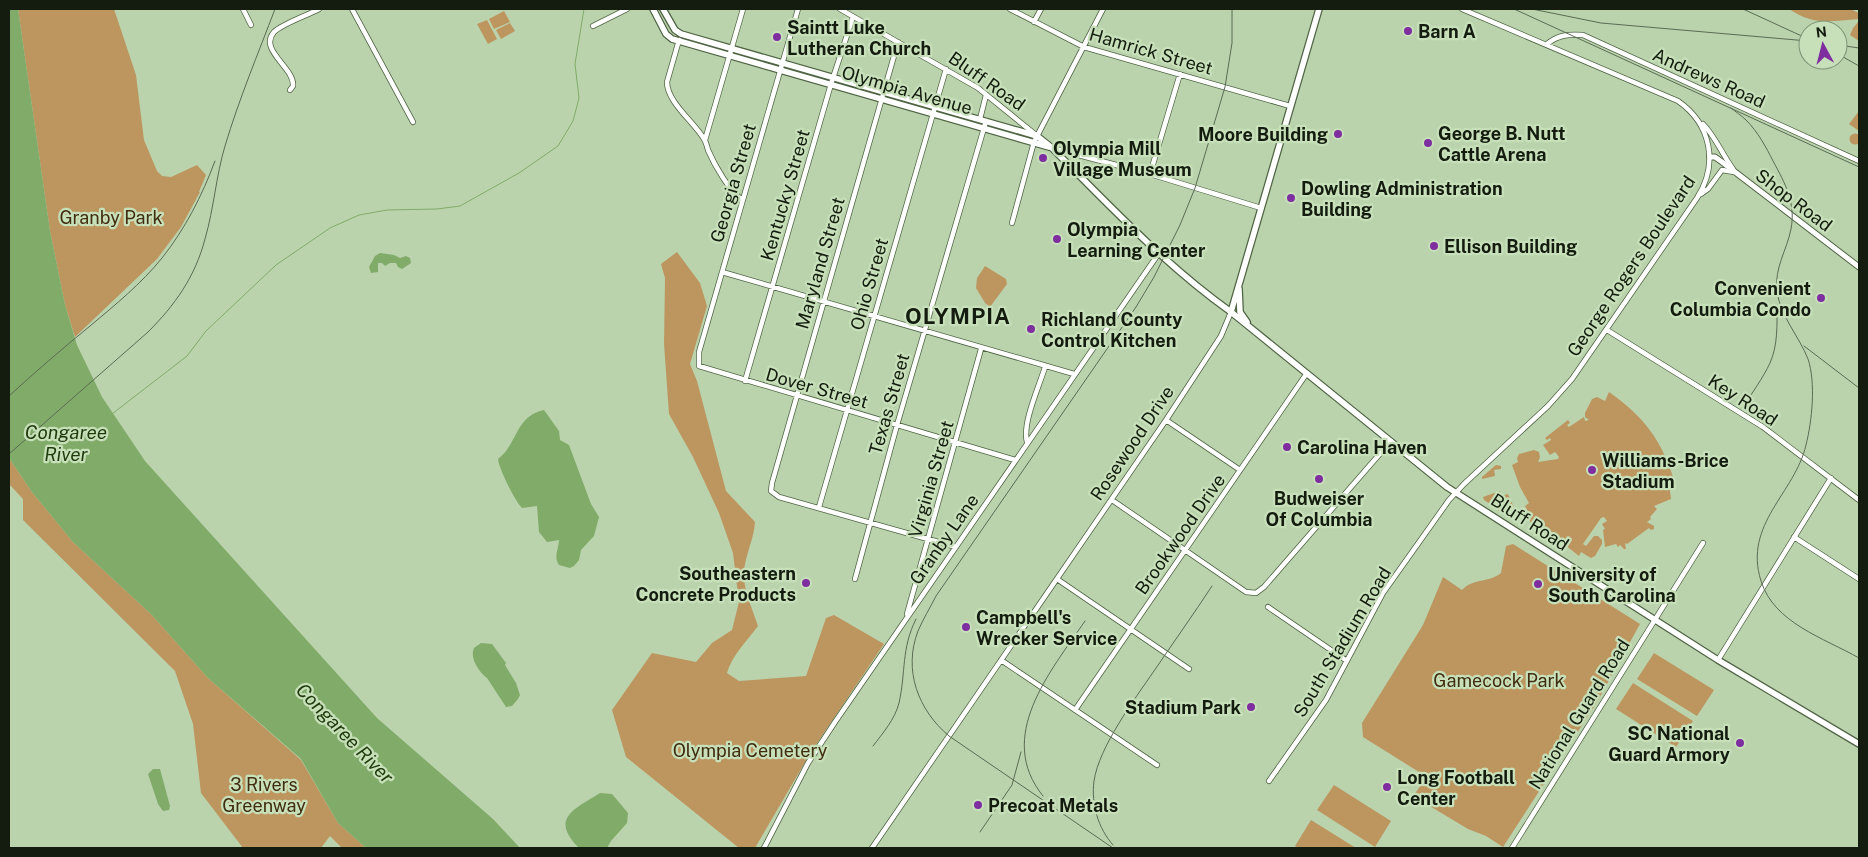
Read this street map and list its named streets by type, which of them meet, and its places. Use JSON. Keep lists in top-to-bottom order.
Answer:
{
  "streets": {
    "main road": ["Bluff Road", "Olympia Avenue", "Rosewood Drive"],
    "street": [
      "Hamrick Street",
      "Andrews Road",
      "Georgia Street",
      "Kentucky Street",
      "Shop Road",
      "Maryland Street",
      "George Rogers Boulevard",
      "Ohio Street",
      "Dover Street",
      "Key Road",
      "Texas Street",
      "Virginia Street",
      "Brookwood Drive",
      "Granby Lane",
      "South Stadium Road",
      "National Guard Road"
    ]
  },
  "crossings": [
    ["Hamrick Street", "Rosewood Drive"],
    ["Andrews Road", "George Rogers Boulevard"],
    ["Bluff Road", "Olympia Avenue"],
    ["Bluff Road", "Kentucky Street"],
    ["Bluff Road", "Maryland Street"],
    ["Bluff Road", "George Rogers Boulevard"],
    ["Bluff Road", "Ohio Street"],
    ["Bluff Road", "Texas Street"],
    ["Bluff Road", "Rosewood Drive"],
    ["Bluff Road", "Brookwood Drive"],
    ["Bluff Road", "Granby Lane"],
    ["Bluff Road", "South Stadium Road"],
    ["Bluff Road", "National Guard Road"],
    ["Olympia Avenue", "Georgia Street"],
    ["Olympia Avenue", "Kentucky Street"],
    ["Olympia Avenue", "Maryland Street"],
    ["Olympia Avenue", "Ohio Street"],
    ["Olympia Avenue", "Texas Street"],
    ["Olympia Avenue", "Rosewood Drive"],
    ["Georgia Street", "Dover Street"],
    ["Kentucky Street", "Dover Street"],
    ["Shop Road", "George Rogers Boulevard"],
    ["Maryland Street", "Ohio Street"],
    ["Maryland Street", "Dover Street"],
    ["George Rogers Boulevard", "Key Road"],
    ["George Rogers Boulevard", "South Stadium Road"],
    ["Ohio Street", "Dover Street"],
    ["Dover Street", "Texas Street"],
    ["Dover Street", "Virginia Street"],
    ["Dover Street", "Granby Lane"],
    ["Virginia Street", "Granby Lane"]
  ],
  "districts": ["OLYMPIA"],
  "water": ["Congaree River"],
  "parks": [
    "Granby Park",
    "Gamecock Park",
    "Olympia Cemetery",
    "3 Rivers Greenway"
  ],
  "places": [
    "Barn A",
    "Saintt Luke Lutheran Church",
    "Moore Building",
    "George B. Nutt Cattle Arena",
    "Olympia Mill Village Museum",
    "Dowling Administration Building",
    "Olympia Learning Center",
    "Ellison Building",
    "Convenient Columbia Condo",
    "Richland County Control Kitchen",
    "Carolina Haven",
    "Williams-Brice Stadium",
    "Budweiser Of Columbia",
    "Southeastern Concrete Products",
    "University of South Carolina",
    "Campbell's Wrecker Service",
    "Stadium Park",
    "SC National Guard Armory",
    "Long Football Center",
    "Precoat Metals"
  ],
  "north": "top"
}
